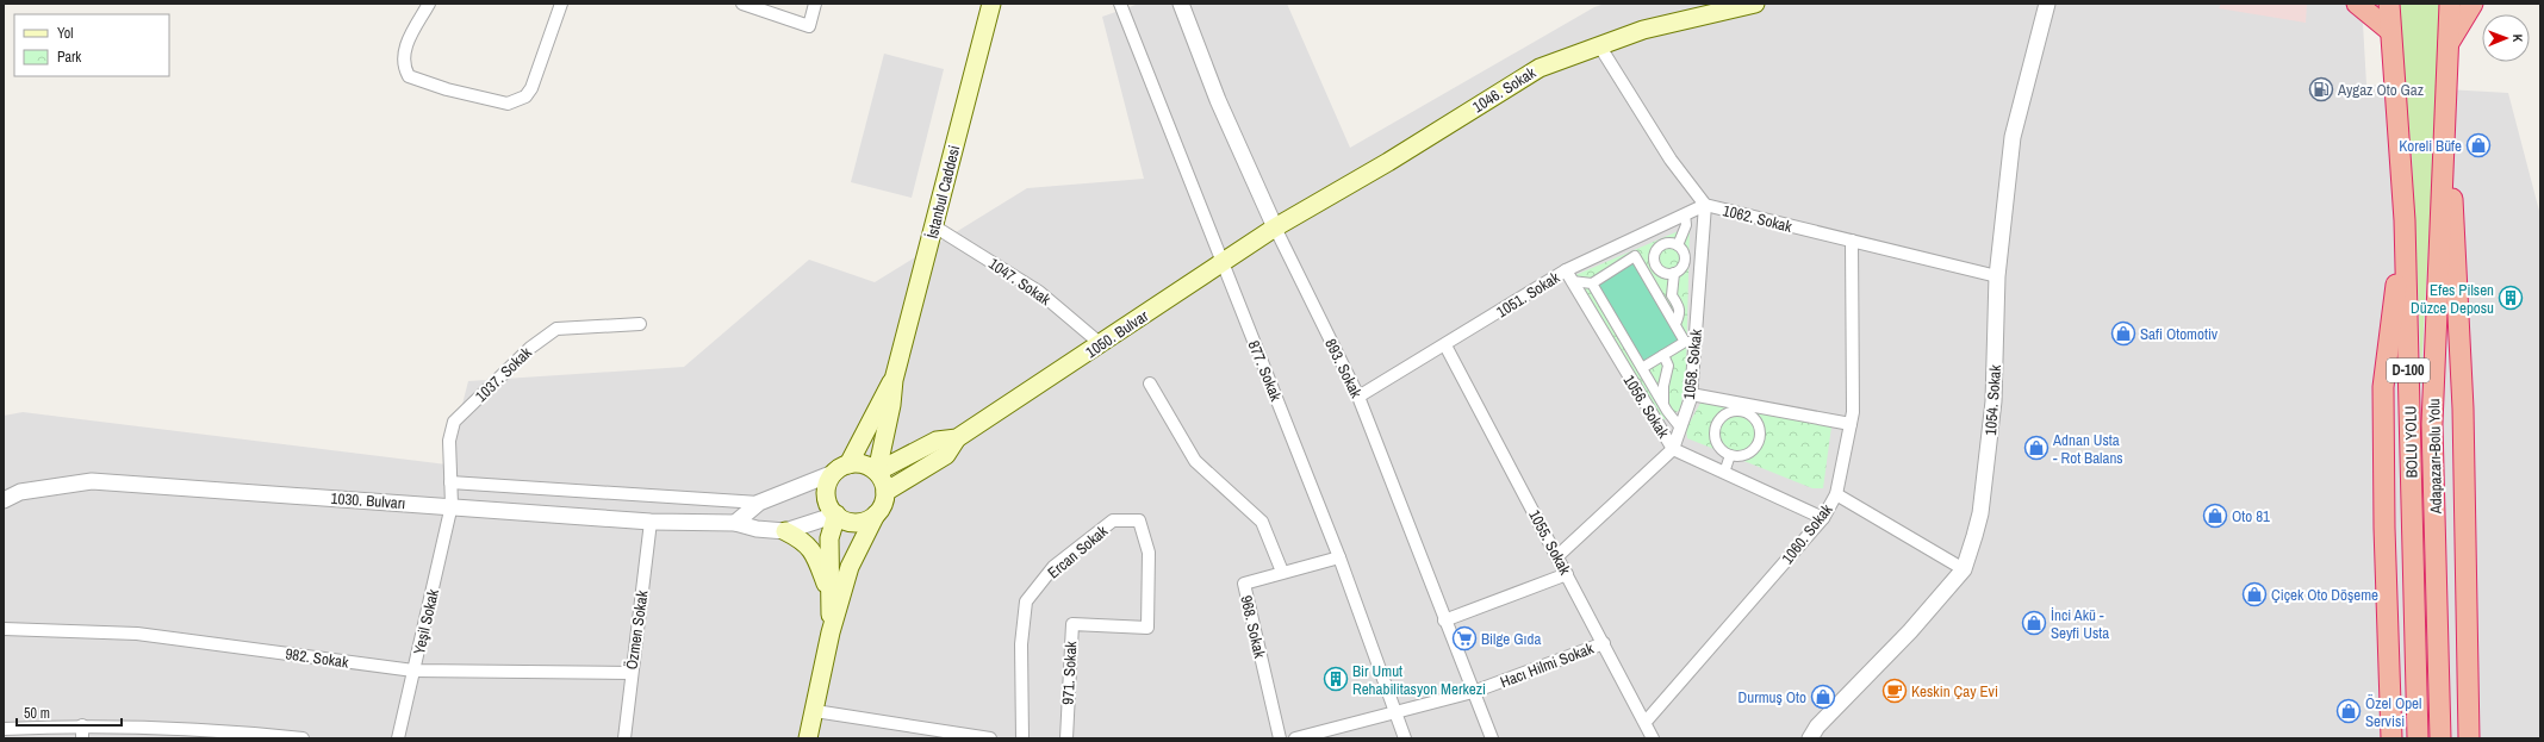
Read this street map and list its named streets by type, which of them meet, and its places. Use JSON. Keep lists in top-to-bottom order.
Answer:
{
  "streets": {
    "highway": ["D-100", "BOLU YOLU", "Adapazarı-Bolu Yolu"],
    "main road": ["1046. Sokak", "İstanbul Caddesi", "1050. Bulvar"],
    "street": [
      "1062. Sokak",
      "1047. Sokak",
      "1051. Sokak",
      "1058. Sokak",
      "893. Sokak",
      "877. Sokak",
      "1037. Sokak",
      "1054. Sokak",
      "1056. Sokak",
      "1030. Bulvarı",
      "1060. Sokak",
      "1055. Sokak",
      "Ercan Sokak",
      "Yeşil Sokak",
      "968. Sokak",
      "Özmen Sokak",
      "982. Sokak",
      "Hacı Hilmi Sokak",
      "971. Sokak"
    ]
  },
  "crossings": [
    ["1046. Sokak", "1062. Sokak"],
    ["1046. Sokak", "1050. Bulvar"],
    ["1046. Sokak", "893. Sokak"],
    ["İstanbul Caddesi", "1047. Sokak"],
    ["İstanbul Caddesi", "1030. Bulvarı"],
    ["1062. Sokak", "1051. Sokak"],
    ["1062. Sokak", "1058. Sokak"],
    ["1062. Sokak", "1054. Sokak"],
    ["1062. Sokak", "1060. Sokak"],
    ["1047. Sokak", "1050. Bulvar"],
    ["1051. Sokak", "1058. Sokak"],
    ["1051. Sokak", "893. Sokak"],
    ["1051. Sokak", "1056. Sokak"],
    ["1051. Sokak", "1055. Sokak"],
    ["1050. Bulvar", "893. Sokak"],
    ["1050. Bulvar", "877. Sokak"],
    ["1058. Sokak", "1056. Sokak"],
    ["1058. Sokak", "1055. Sokak"],
    ["893. Sokak", "Hacı Hilmi Sokak"],
    ["877. Sokak", "968. Sokak"],
    ["877. Sokak", "Hacı Hilmi Sokak"],
    ["1037. Sokak", "1030. Bulvarı"],
    ["1037. Sokak", "Yeşil Sokak"],
    ["1056. Sokak", "1060. Sokak"],
    ["1030. Bulvarı", "Yeşil Sokak"],
    ["1030. Bulvarı", "Özmen Sokak"],
    ["1060. Sokak", "1055. Sokak"],
    ["1055. Sokak", "Hacı Hilmi Sokak"],
    ["Ercan Sokak", "971. Sokak"],
    ["Yeşil Sokak", "982. Sokak"],
    ["Özmen Sokak", "982. Sokak"]
  ],
  "places": {
    "fuel station": ["Aygaz Oto Gaz"],
    "shop": [
      "Koreli Büfe",
      "Safi Otomotiv",
      "Adnan Usta - Rot Balans",
      "Oto 81",
      "Çiçek Oto Döşeme",
      "İnci Akü - Seyfi Usta",
      "Durmuş Oto",
      "Özel Opel Servisi"
    ],
    "building": ["Efes Pilsen Düzce Deposu", "Bir Umut Rehabilitasyon Merkezi"],
    "supermarket": ["Bilge Gıda"],
    "cafe": ["Keskin Çay Evi"]
  },
  "legend": ["Yol", "Park"],
  "scale_bar": "50 m",
  "north": "right"
}
